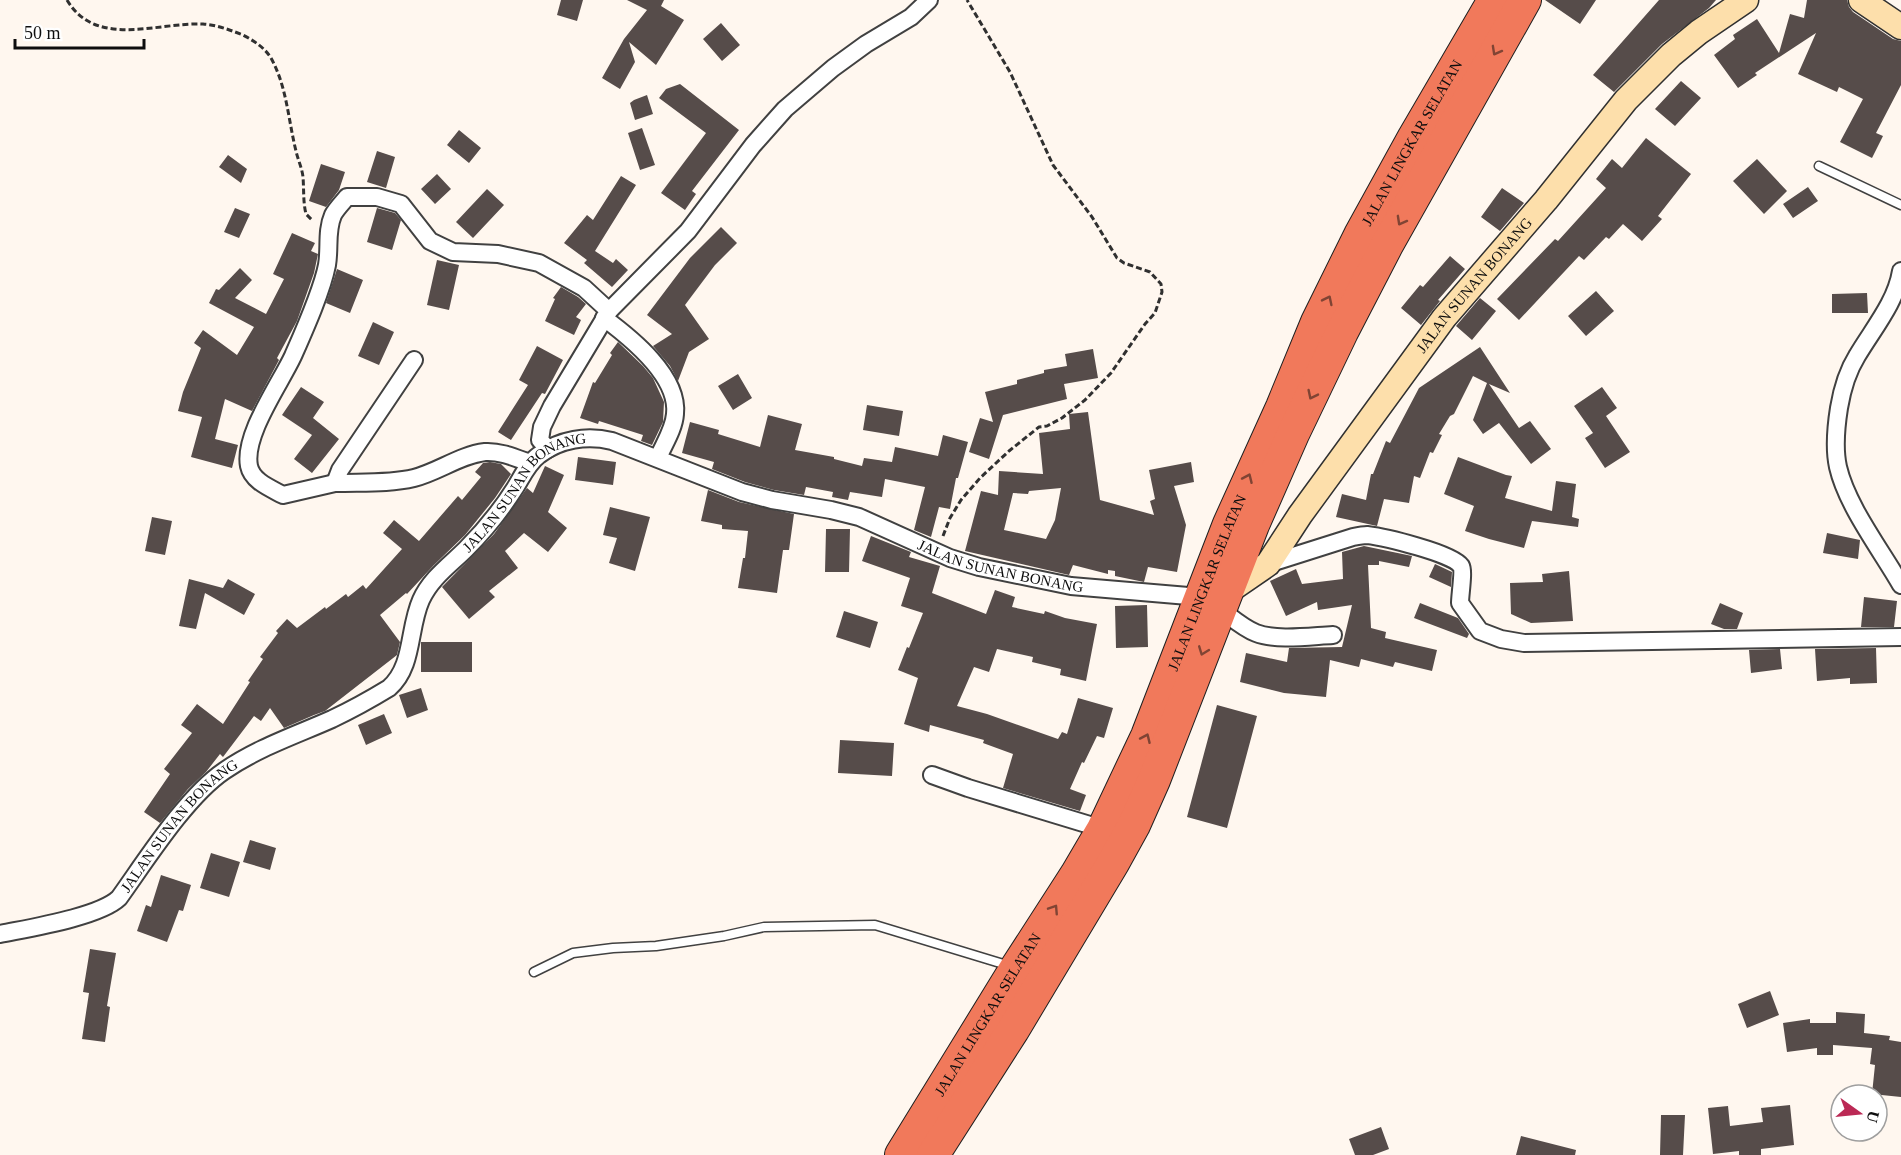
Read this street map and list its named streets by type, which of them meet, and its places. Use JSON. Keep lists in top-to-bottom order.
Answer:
{
  "streets": {
    "highway": ["JALAN LINGKAR SELATAN"],
    "street": ["JALAN SUNAN BONANG"]
  },
  "crossings": [
    ["JALAN LINGKAR SELATAN", "JALAN SUNAN BONANG"]
  ],
  "scale_bar": "50 m",
  "north": "right"
}
